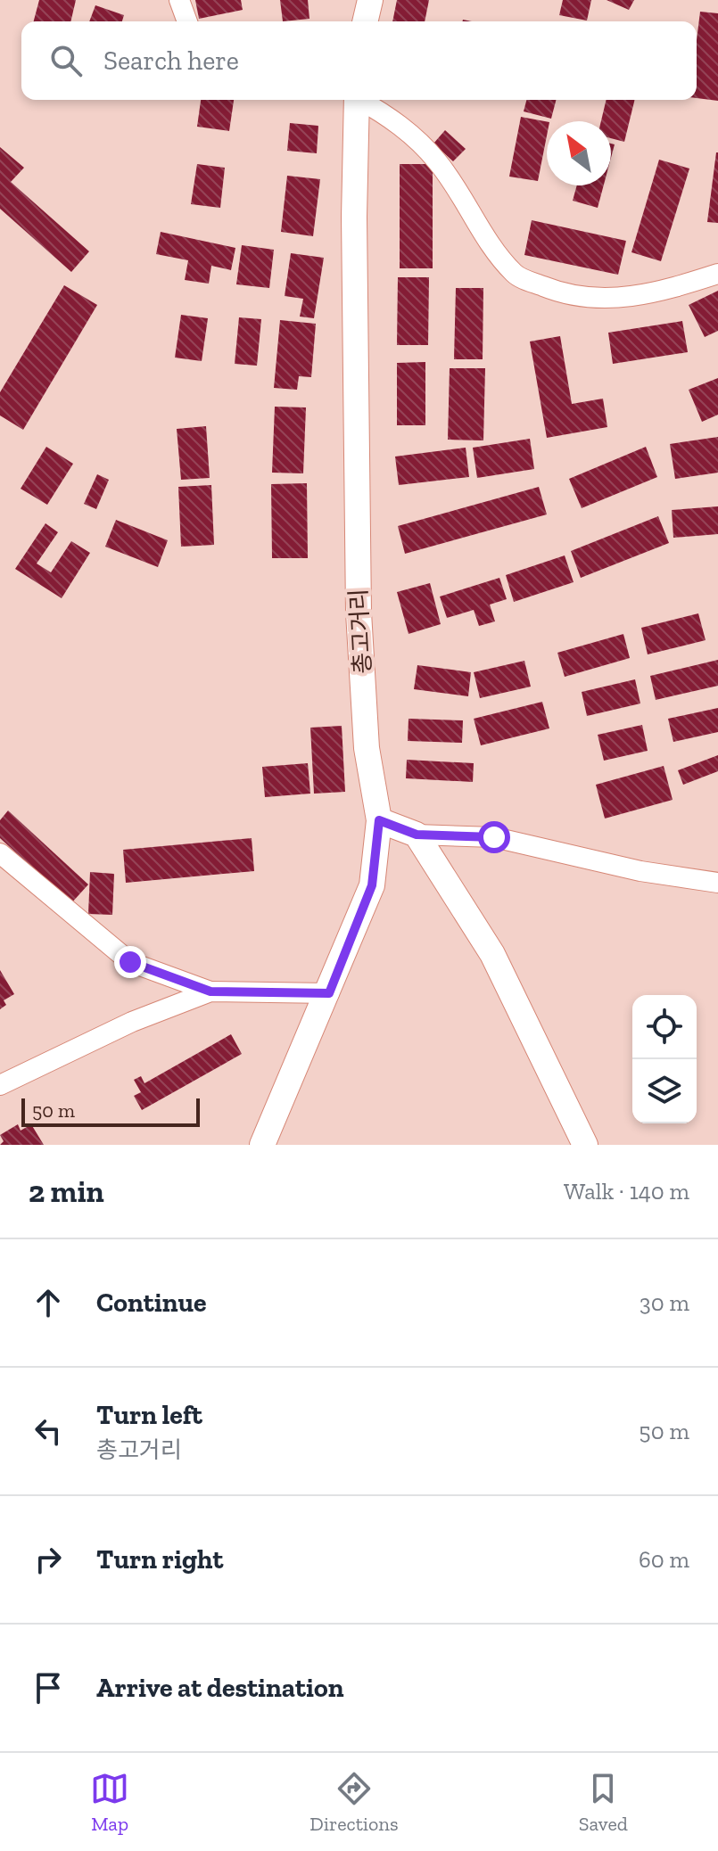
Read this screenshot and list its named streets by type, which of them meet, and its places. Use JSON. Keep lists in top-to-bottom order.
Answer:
{
  "streets": {
    "street": ["총고거리"]
  },
  "scale_bar": "50 m",
  "north": "top left",
  "page": {
    "search": "Search here",
    "scale": "50 m",
    "heading": ["2 min", "Walk · 140 m"],
    "list": [
      ["Continue", "30 m"],
      ["Turn left", "총고거리", "50 m"],
      ["Turn right", "60 m"],
      "Arrive at destination"
    ],
    "nav": ["Map", "Directions", "Saved"]
  }
}
